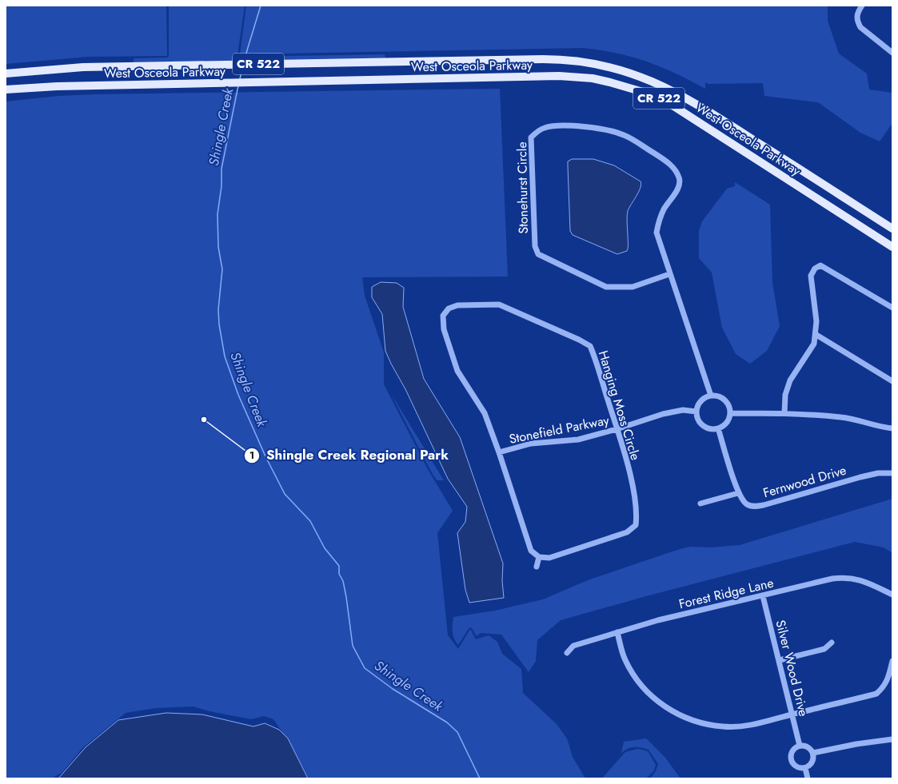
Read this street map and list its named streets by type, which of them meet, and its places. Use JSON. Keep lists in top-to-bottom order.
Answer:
{
  "streets": {
    "main road": ["CR 522", "West Osceola Parkway"],
    "street": [
      "Stonehurst Circle",
      "Hanging Moss Circle",
      "Stonefield Parkway",
      "Fernwood Drive",
      "Forest Ridge Lane",
      "Silver Wood Drive"
    ]
  },
  "crossings": [
    ["Stonehurst Circle", "Stonefield Parkway"],
    ["Stonehurst Circle", "Fernwood Drive"],
    ["Hanging Moss Circle", "Stonefield Parkway"],
    ["Stonefield Parkway", "Fernwood Drive"],
    ["Forest Ridge Lane", "Silver Wood Drive"]
  ],
  "water": ["Shingle Creek"],
  "places": ["Shingle Creek Regional Park"]
}
